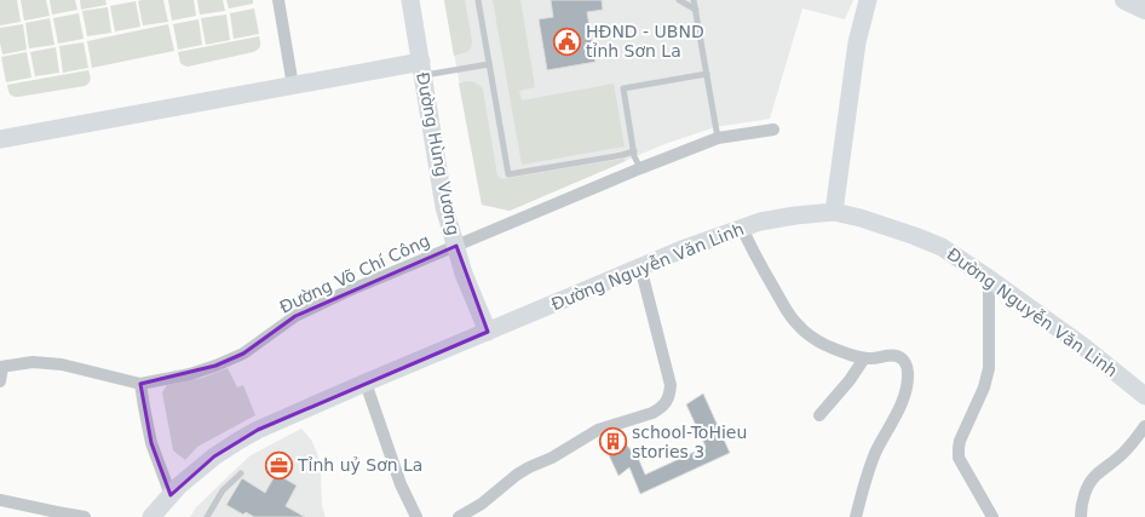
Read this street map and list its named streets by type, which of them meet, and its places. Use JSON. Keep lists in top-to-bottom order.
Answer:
{
  "streets": {
    "street": ["Đường Hùng Vương", "Đường Nguyễn Văn Linh", "Đường Võ Chí Công"]
  },
  "crossings": [
    ["Đường Hùng Vương", "Đường Nguyễn Văn Linh"],
    ["Đường Hùng Vương", "Đường Võ Chí Công"]
  ],
  "places": {
    "public building": ["HĐND - UBND tỉnh Sơn La"],
    "building": ["school-ToHieu stories 3"],
    "office": ["Tỉnh uỷ Sơn La"]
  }
}
